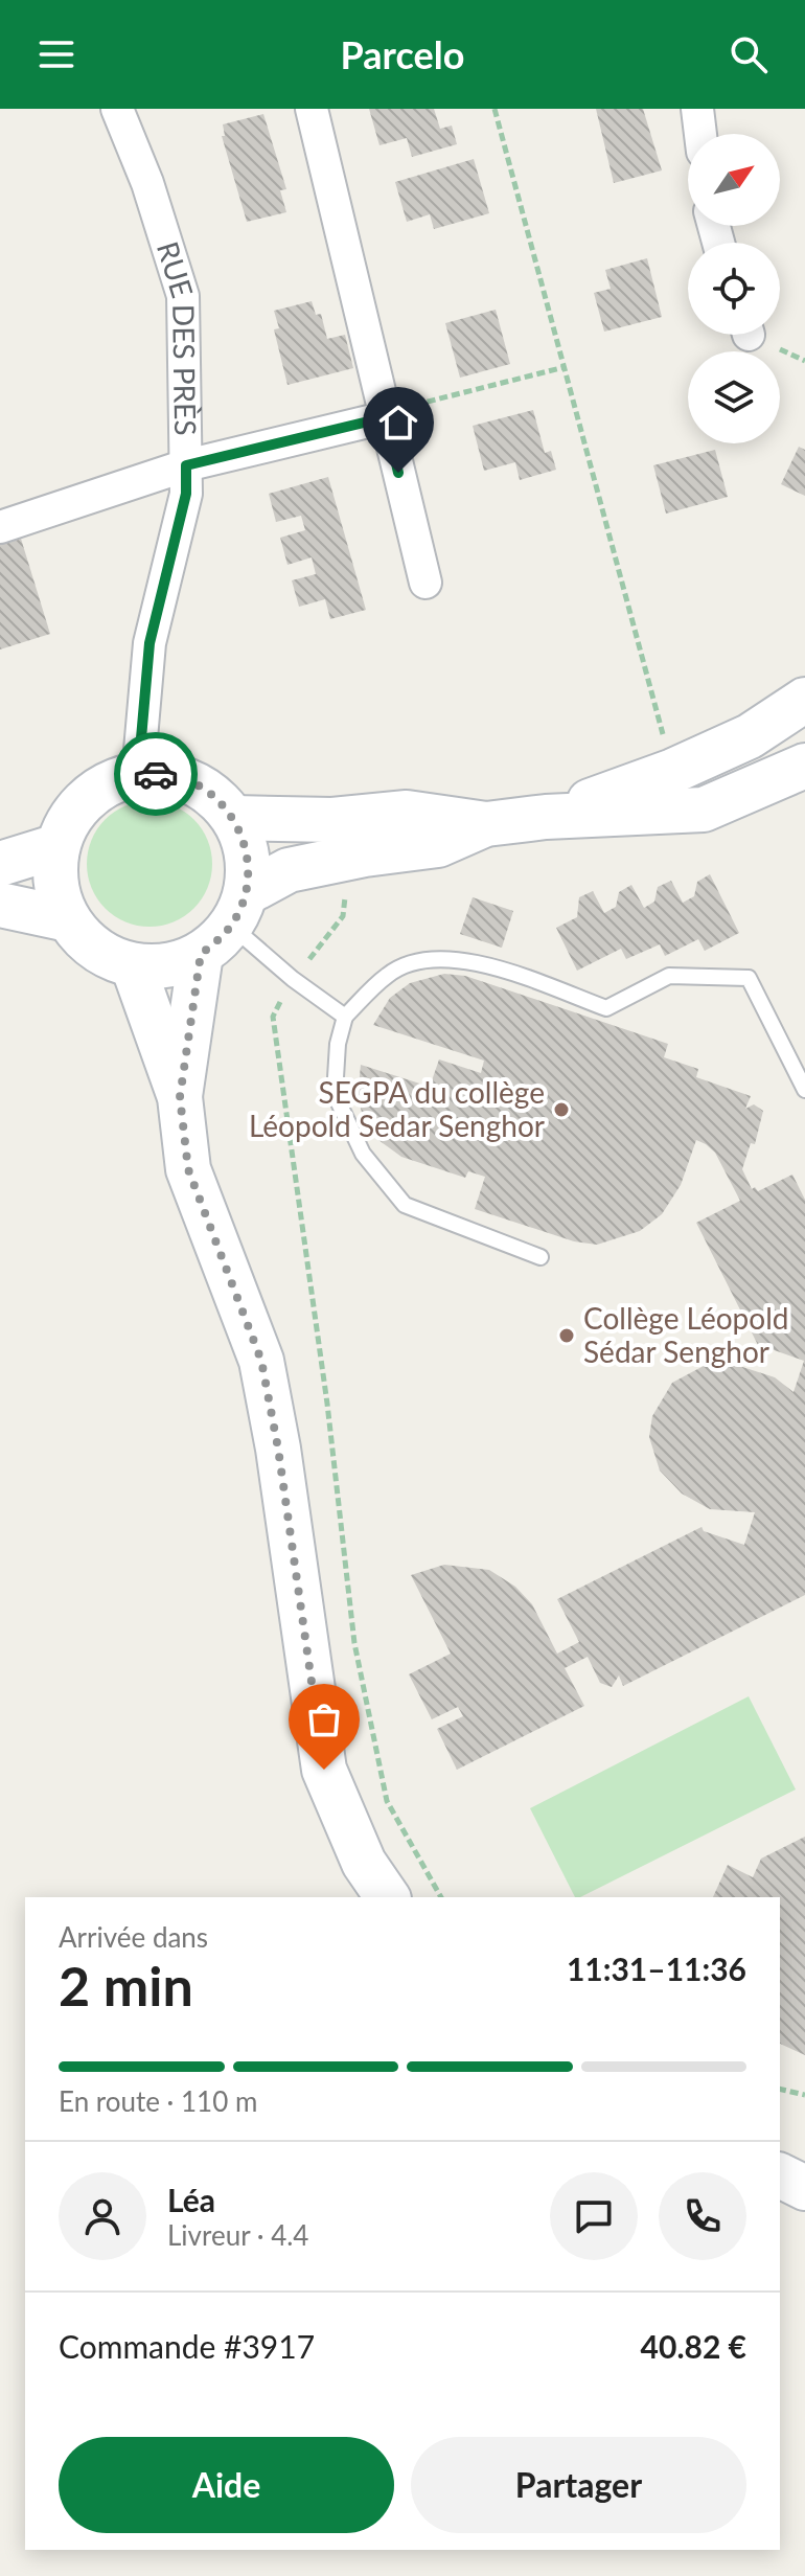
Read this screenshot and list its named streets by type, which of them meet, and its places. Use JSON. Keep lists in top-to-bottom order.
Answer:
{
  "streets": {
    "street": ["RUE DES PRÈS"]
  },
  "places": ["SEGPA du collège Léopold Sedar Senghor", "Collège Léopold Sédar Senghor"],
  "north": "top right",
  "page": {
    "header": "Parcelo",
    "heading": ["2 min", "Arrivée dans", "11:31–11:36"],
    "panel": [
      "Léa",
      "Livreur · 4.4",
      "Commande #3917",
      "40.82 €"
    ],
    "bar": "En route · 110 m",
    "buttons": ["Aide", "Partager"]
  }
}
